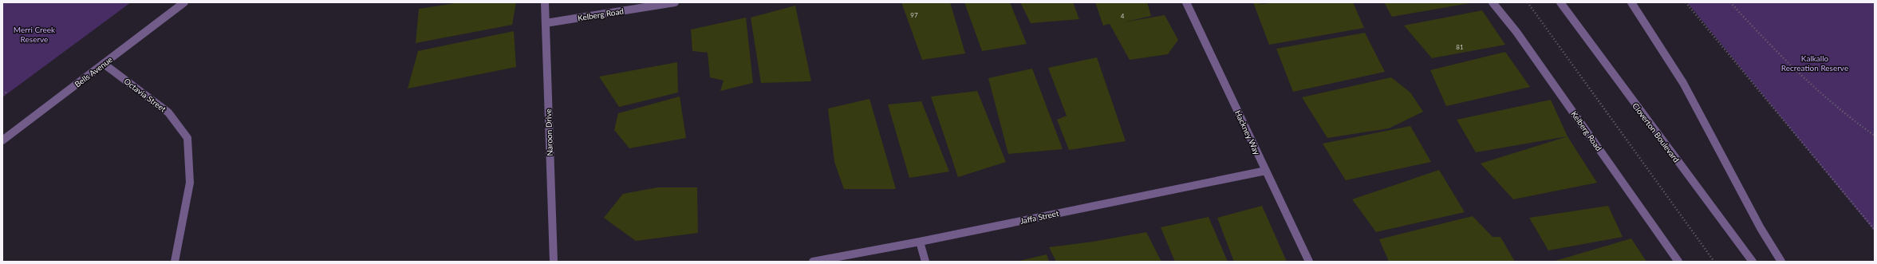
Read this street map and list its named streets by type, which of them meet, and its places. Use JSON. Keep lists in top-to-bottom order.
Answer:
{
  "streets": {
    "street": [
      "Kelberg Road",
      "Bells Avenue",
      "Octavia Street",
      "Naroon Drive",
      "Hackney Way",
      "Cloverton Boulevard",
      "Jaffa Street"
    ]
  },
  "crossings": [
    ["Kelberg Road", "Naroon Drive"],
    ["Bells Avenue", "Octavia Street"],
    ["Hackney Way", "Jaffa Street"]
  ],
  "parks": ["Merri Creek Reserve", "Kalkallo Recreation Reserve"],
  "house_numbers": ["97", "4", "81"]
}
